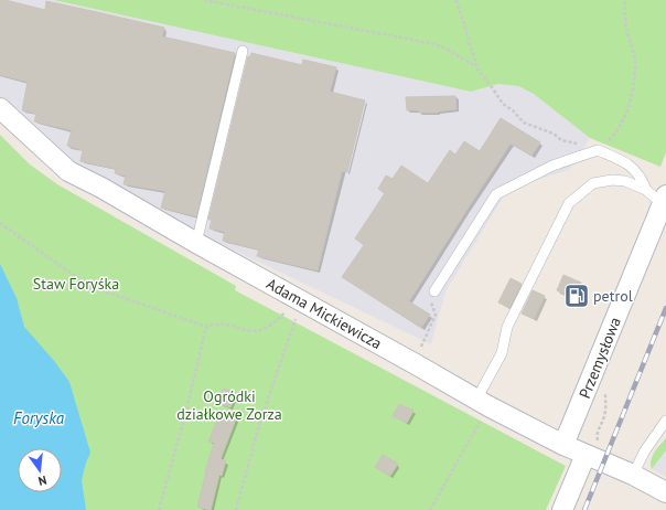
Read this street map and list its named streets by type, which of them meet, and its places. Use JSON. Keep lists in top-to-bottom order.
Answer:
{
  "streets": {
    "street": ["Adama Mickiewicza", "Przemysłowa"]
  },
  "crossings": [
    ["Adama Mickiewicza", "Przemysłowa"]
  ],
  "water": ["Foryska"],
  "parks": ["Staw Foryśka", "Ogródki działkowe Zorza"],
  "places": {
    "fuel station": ["petrol"]
  },
  "north": "bottom"
}
